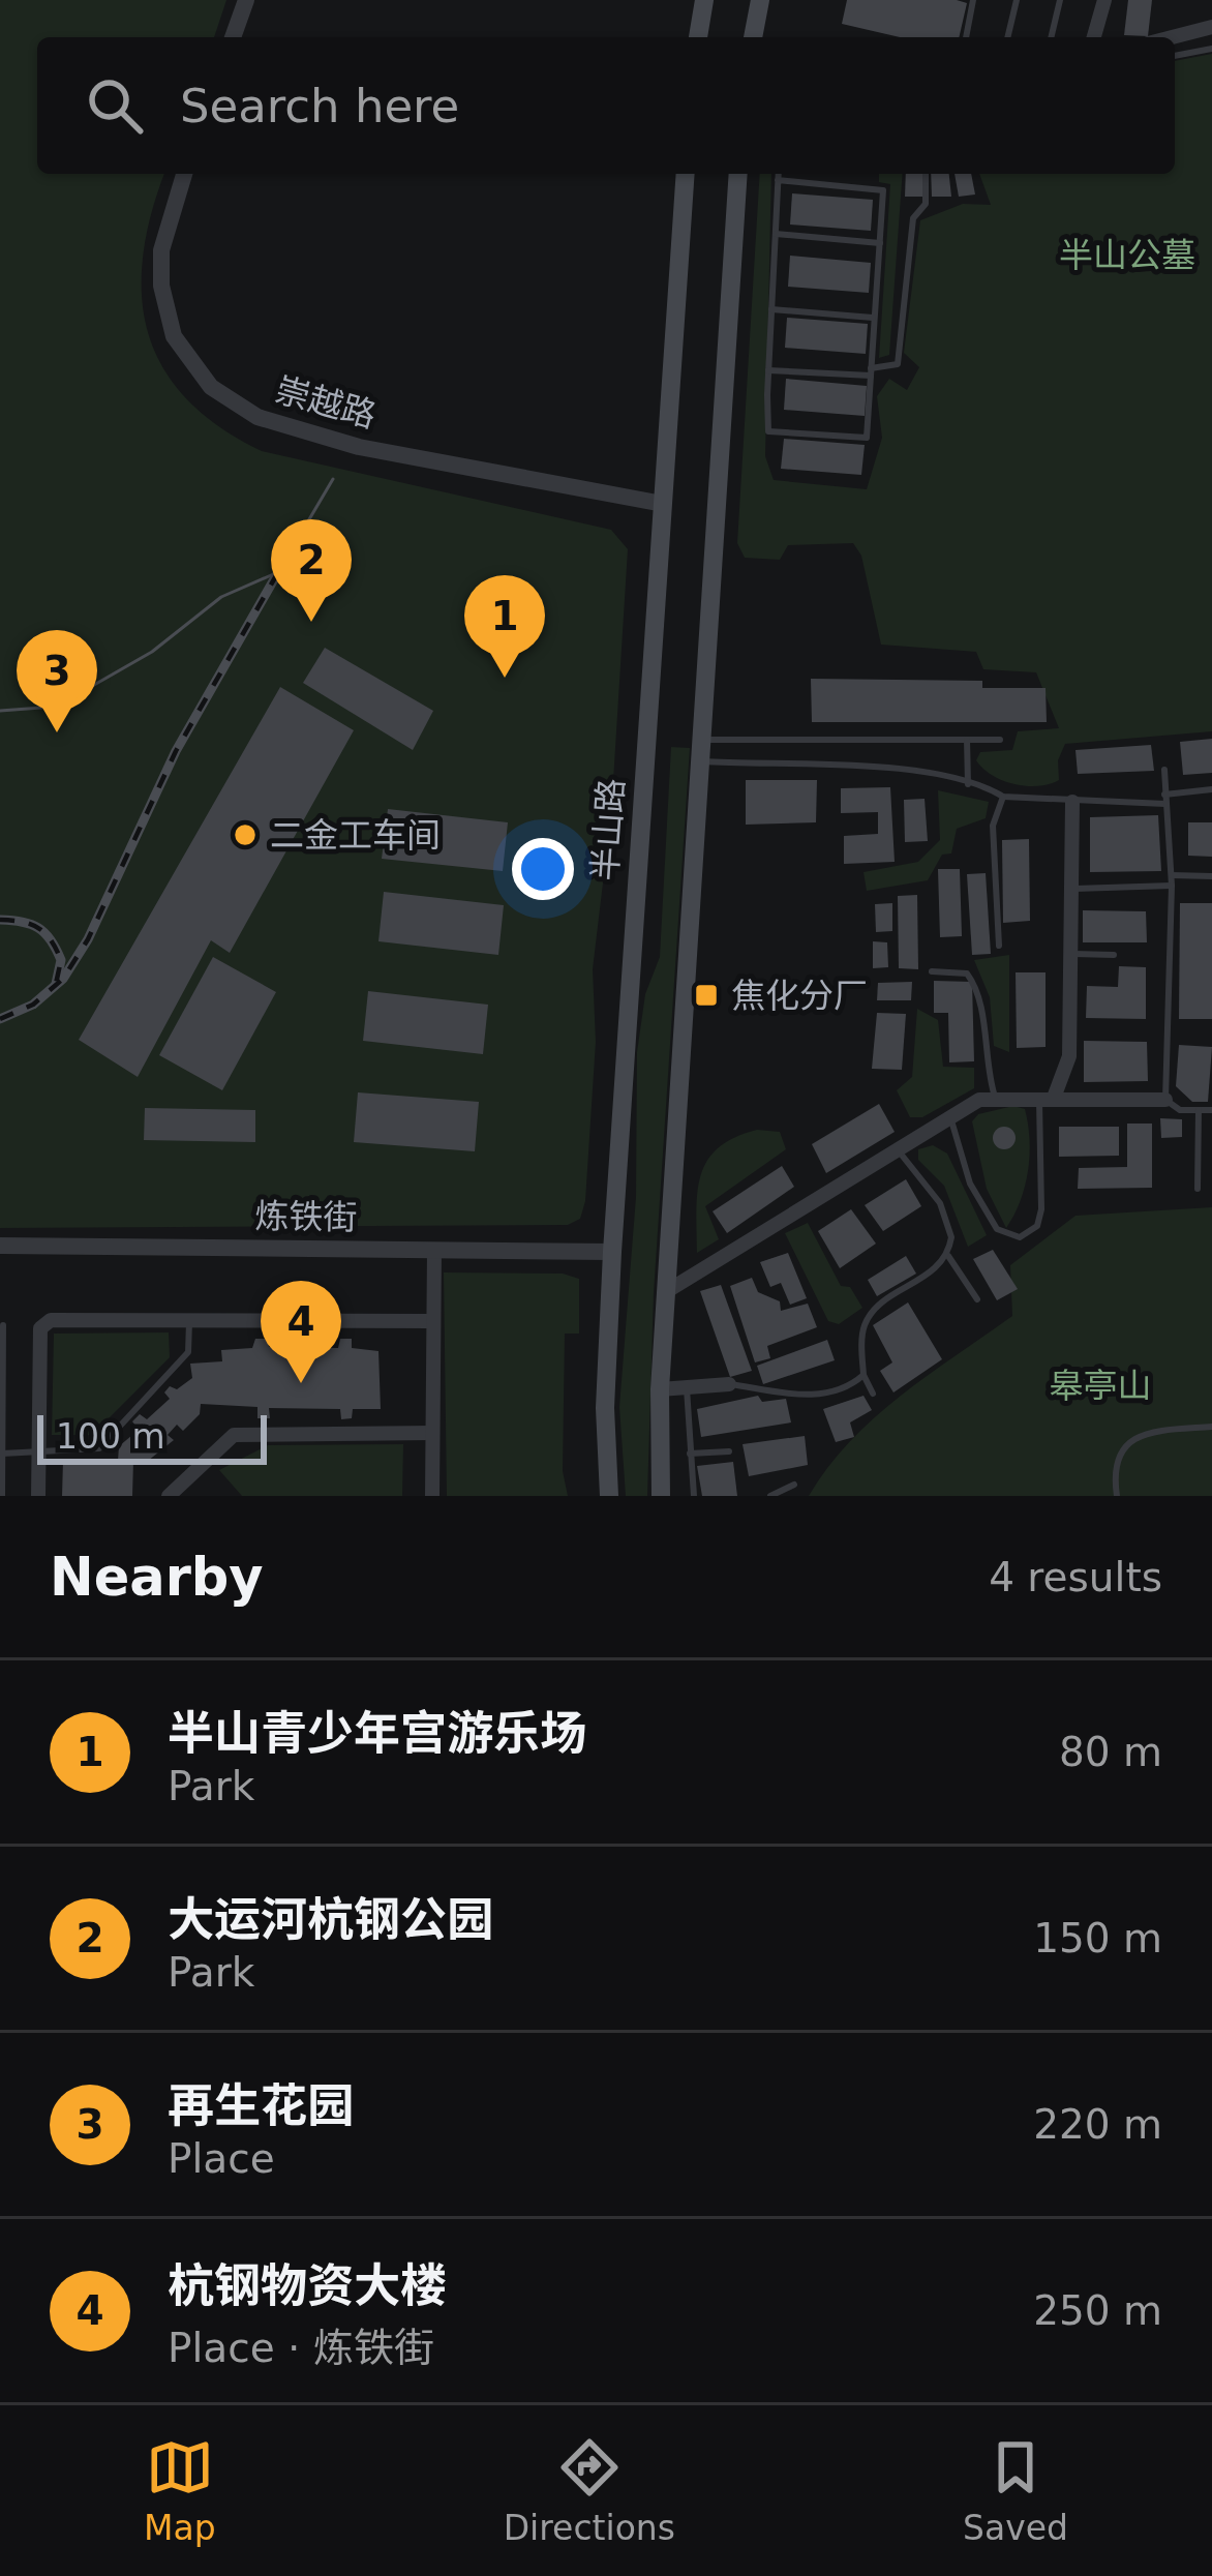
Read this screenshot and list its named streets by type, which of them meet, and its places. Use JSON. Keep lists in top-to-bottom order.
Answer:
{
  "streets": {
    "main road": ["半山路"],
    "street": ["崇越路", "炼铁街"]
  },
  "crossings": [
    ["崇越路", "半山路"],
    ["半山路", "炼铁街"]
  ],
  "parks": ["半山公墓", "皋亭山"],
  "places": {
    "other": ["二金工车间"],
    "transit": ["焦化分厂"]
  },
  "scale_bar": "100 m",
  "page": {
    "search": "Search here",
    "pins": [
      "2",
      "1",
      "3",
      "4"
    ],
    "scale": "100 m",
    "heading": ["Nearby", "4 results"],
    "list": [
      {
        "mark": "1",
        "name": "半山青少年宫游乐场",
        "note": "Park",
        "value": "80 m"
      },
      {
        "mark": "2",
        "name": "大运河杭钢公园",
        "note": "Park",
        "value": "150 m"
      },
      {
        "mark": "3",
        "name": "再生花园",
        "note": "Place",
        "value": "220 m"
      },
      {
        "mark": "4",
        "name": "杭钢物资大楼",
        "note": "Place · 炼铁街",
        "value": "250 m"
      }
    ],
    "nav": ["Map", "Directions", "Saved"]
  }
}
